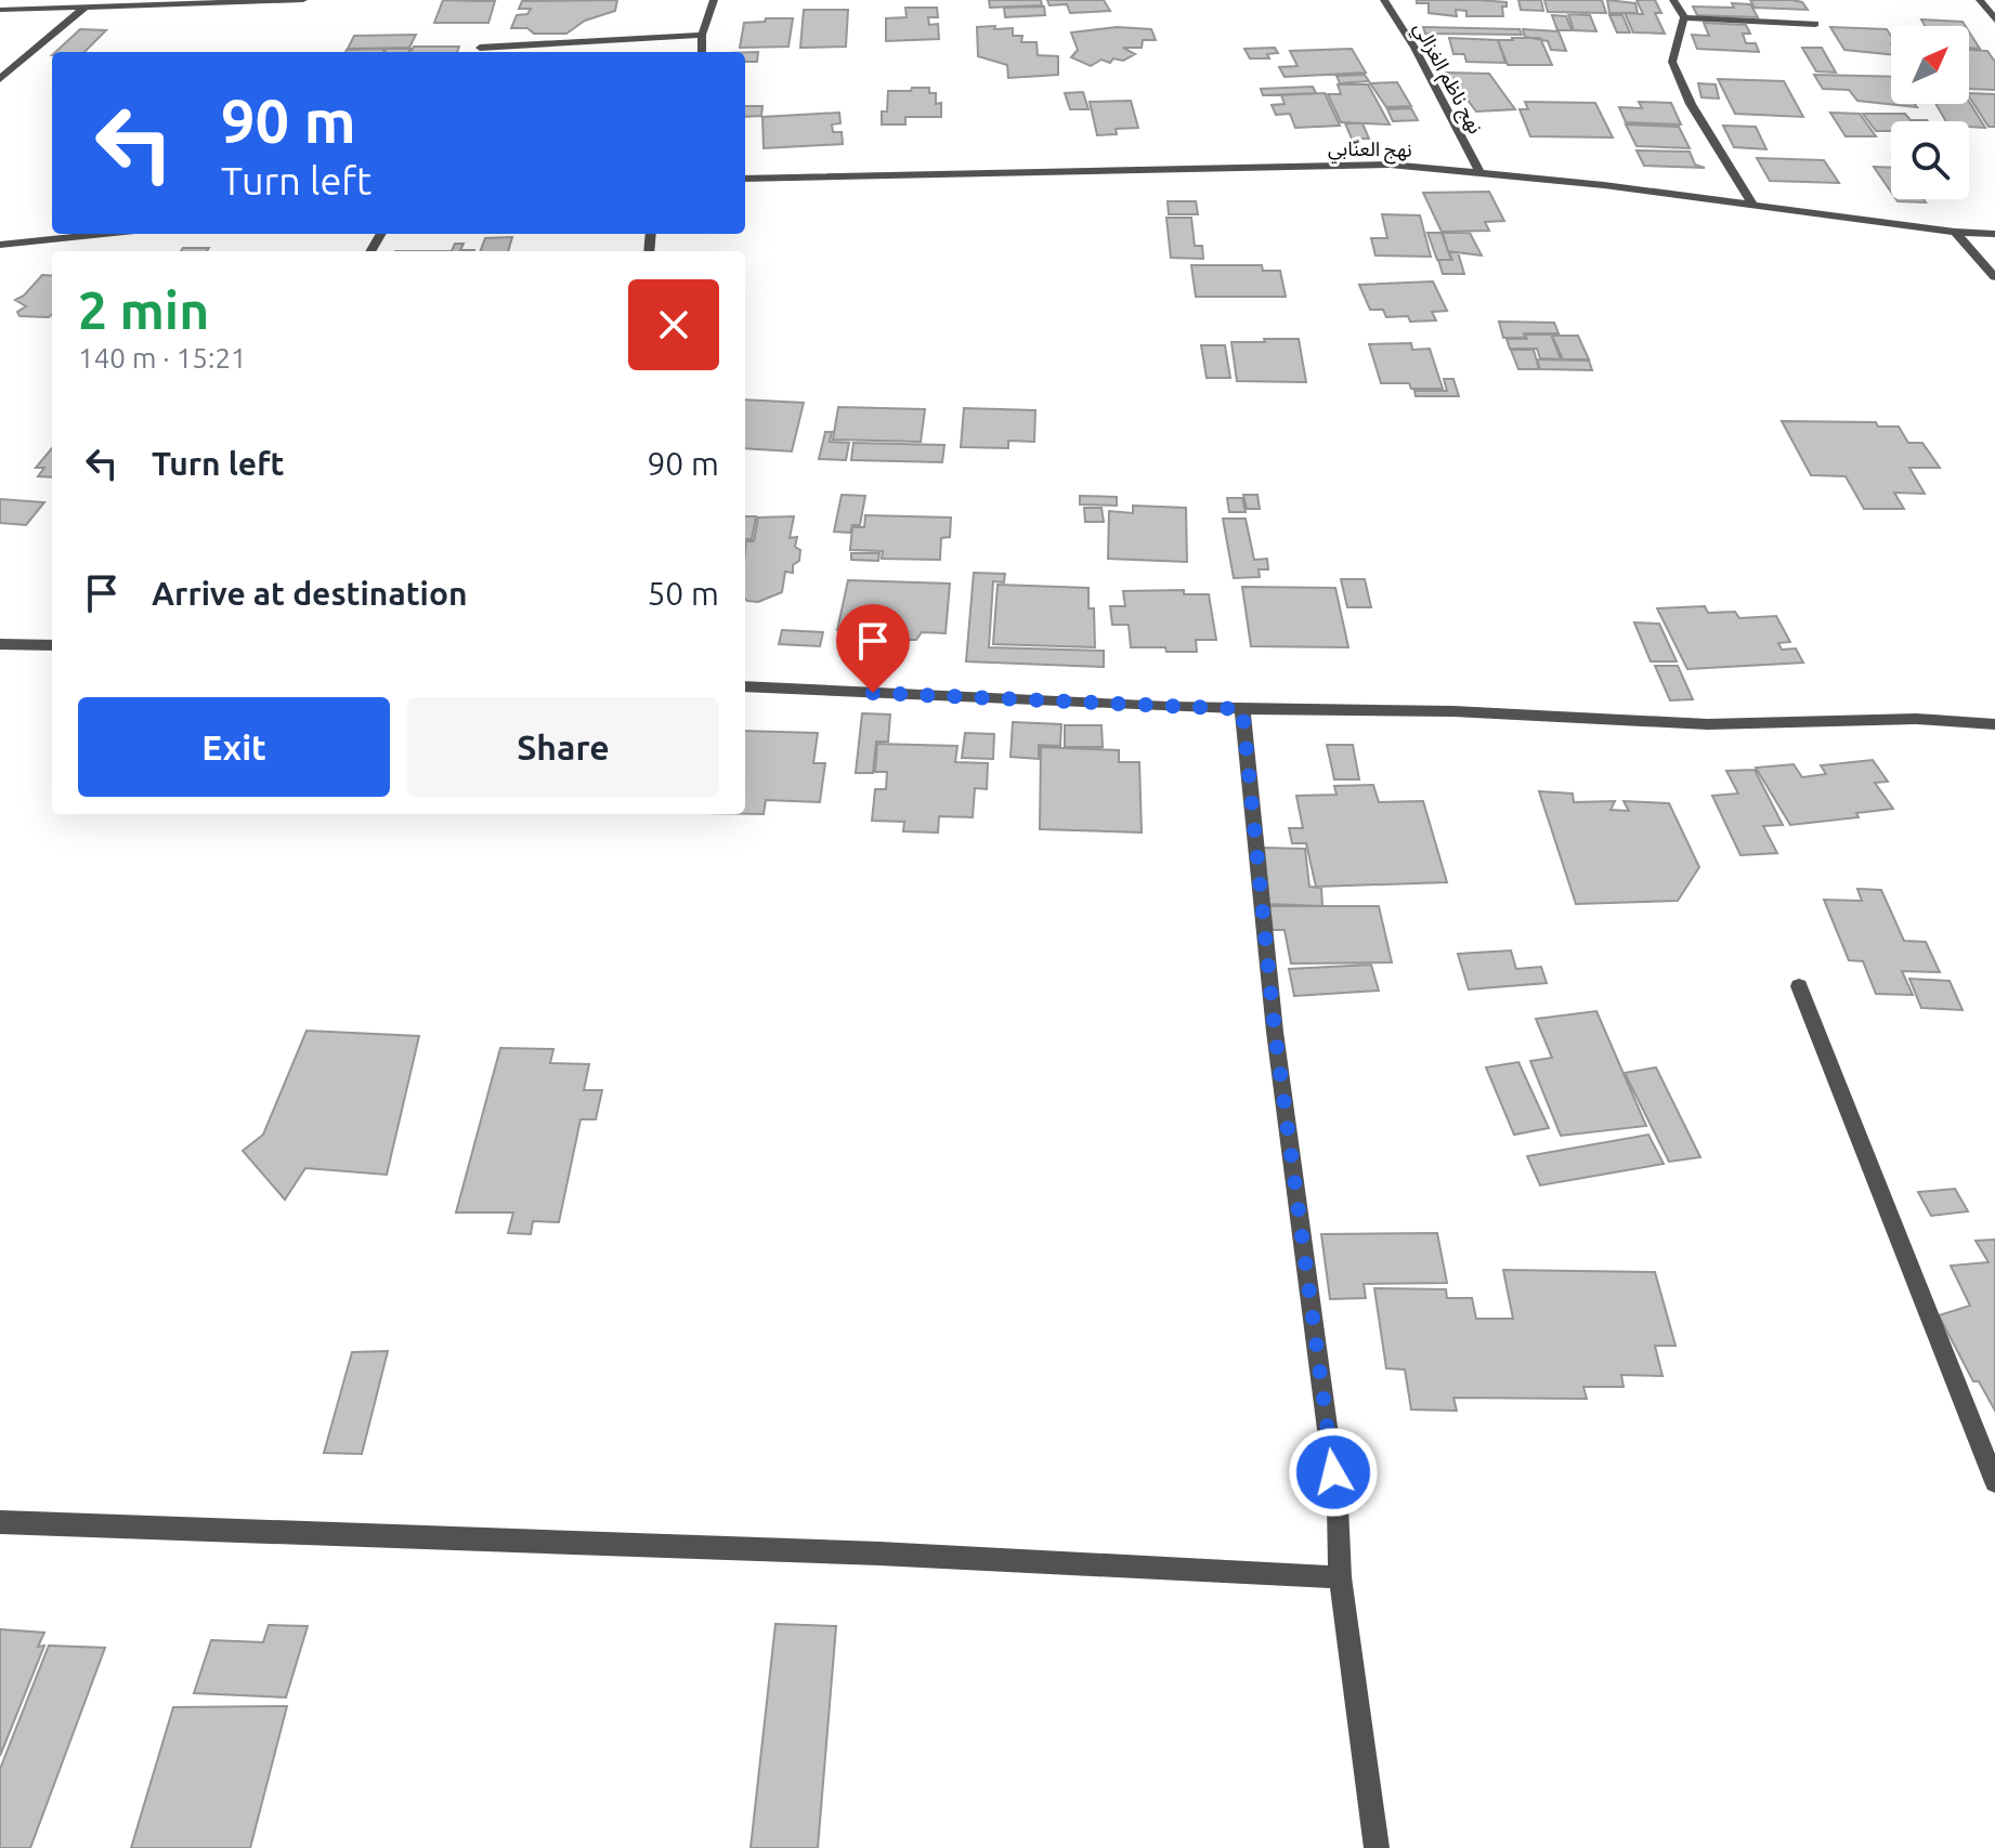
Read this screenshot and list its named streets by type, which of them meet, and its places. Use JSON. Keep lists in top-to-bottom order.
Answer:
{
  "streets": {
    "street": ["نهج ناظم الغزالي", "نهج العنّابي"]
  },
  "crossings": [
    ["نهج ناظم الغزالي", "نهج العنّابي"]
  ],
  "north": "top right",
  "page": {
    "turn": ["90 m", "Turn left"],
    "heading": ["2 min", "140 m · 15:21"],
    "list": [
      {
        "name": "Turn left",
        "value": "90 m"
      },
      {
        "name": "Arrive at destination",
        "value": "50 m"
      }
    ],
    "buttons": ["Exit", "Share"]
  }
}
